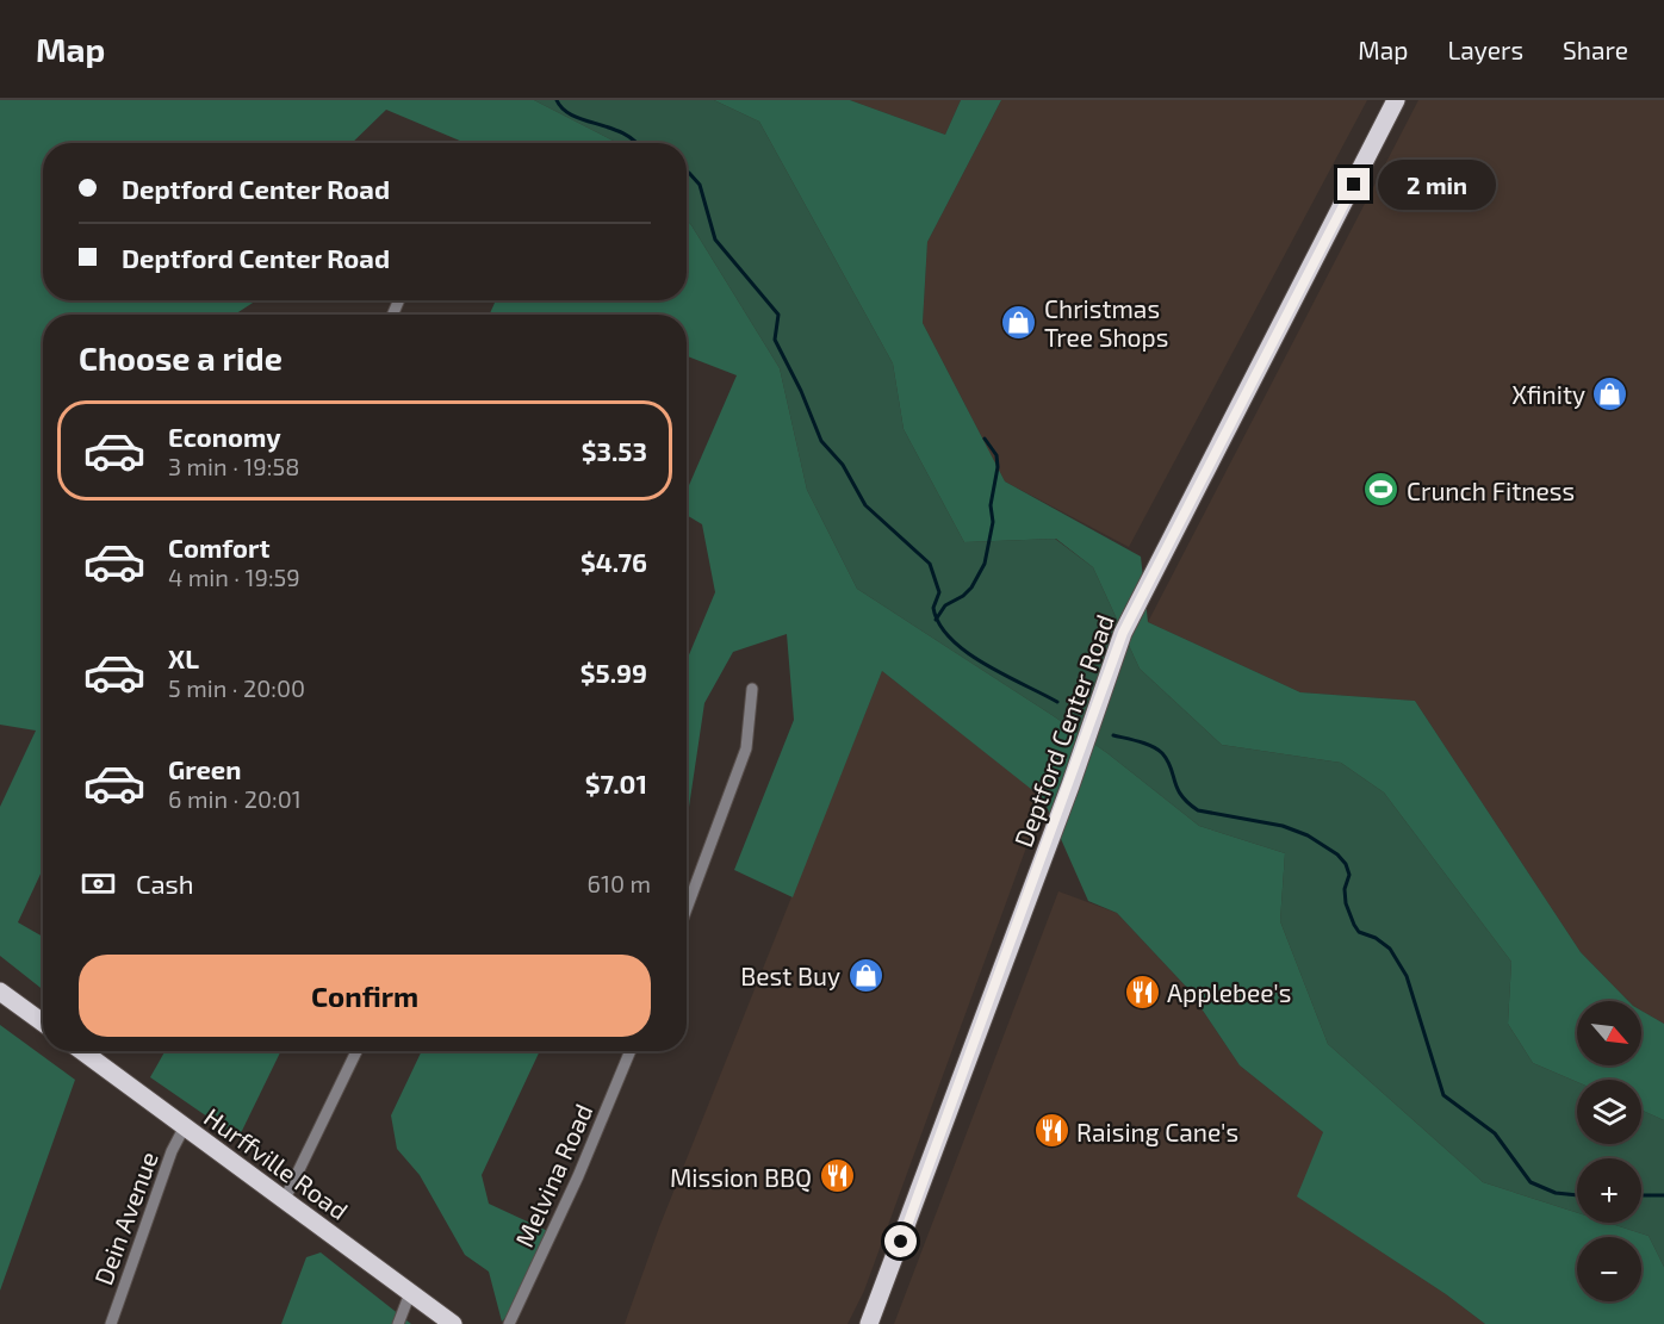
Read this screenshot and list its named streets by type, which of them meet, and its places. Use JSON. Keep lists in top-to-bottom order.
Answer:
{
  "streets": {
    "main road": ["Deptford Center Road", "Hurffville Road"],
    "street": ["Melvina Road", "Dein Avenue"]
  },
  "crossings": [
    ["Hurffville Road", "Dein Avenue"]
  ],
  "places": {
    "shop": ["Christmas Tree Shops", "Xfinity", "Best Buy"],
    "sports": ["Crunch Fitness"],
    "restaurant": ["Applebee's", "Raising Cane's", "Mission BBQ"]
  },
  "north": "bottom right",
  "page": {
    "header": "Map",
    "nav": ["Map", "Layers", "Share"],
    "banner": ["Deptford Center Road", "Deptford Center Road"],
    "bubble": "2 min",
    "heading": "Choose a ride",
    "list": [
      {
        "name": "Economy",
        "note": "3 min · 19:58",
        "value": "$3.53"
      },
      {
        "name": "Comfort",
        "note": "4 min · 19:59",
        "value": "$4.76"
      },
      {
        "name": "XL",
        "note": "5 min · 20:00",
        "value": "$5.99"
      },
      {
        "name": "Green",
        "note": "6 min · 20:01",
        "value": "$7.01"
      }
    ],
    "pay": ["Cash", "610 m"],
    "buttons": "Confirm",
    "map_buttons": ["+", "−"]
  }
}
